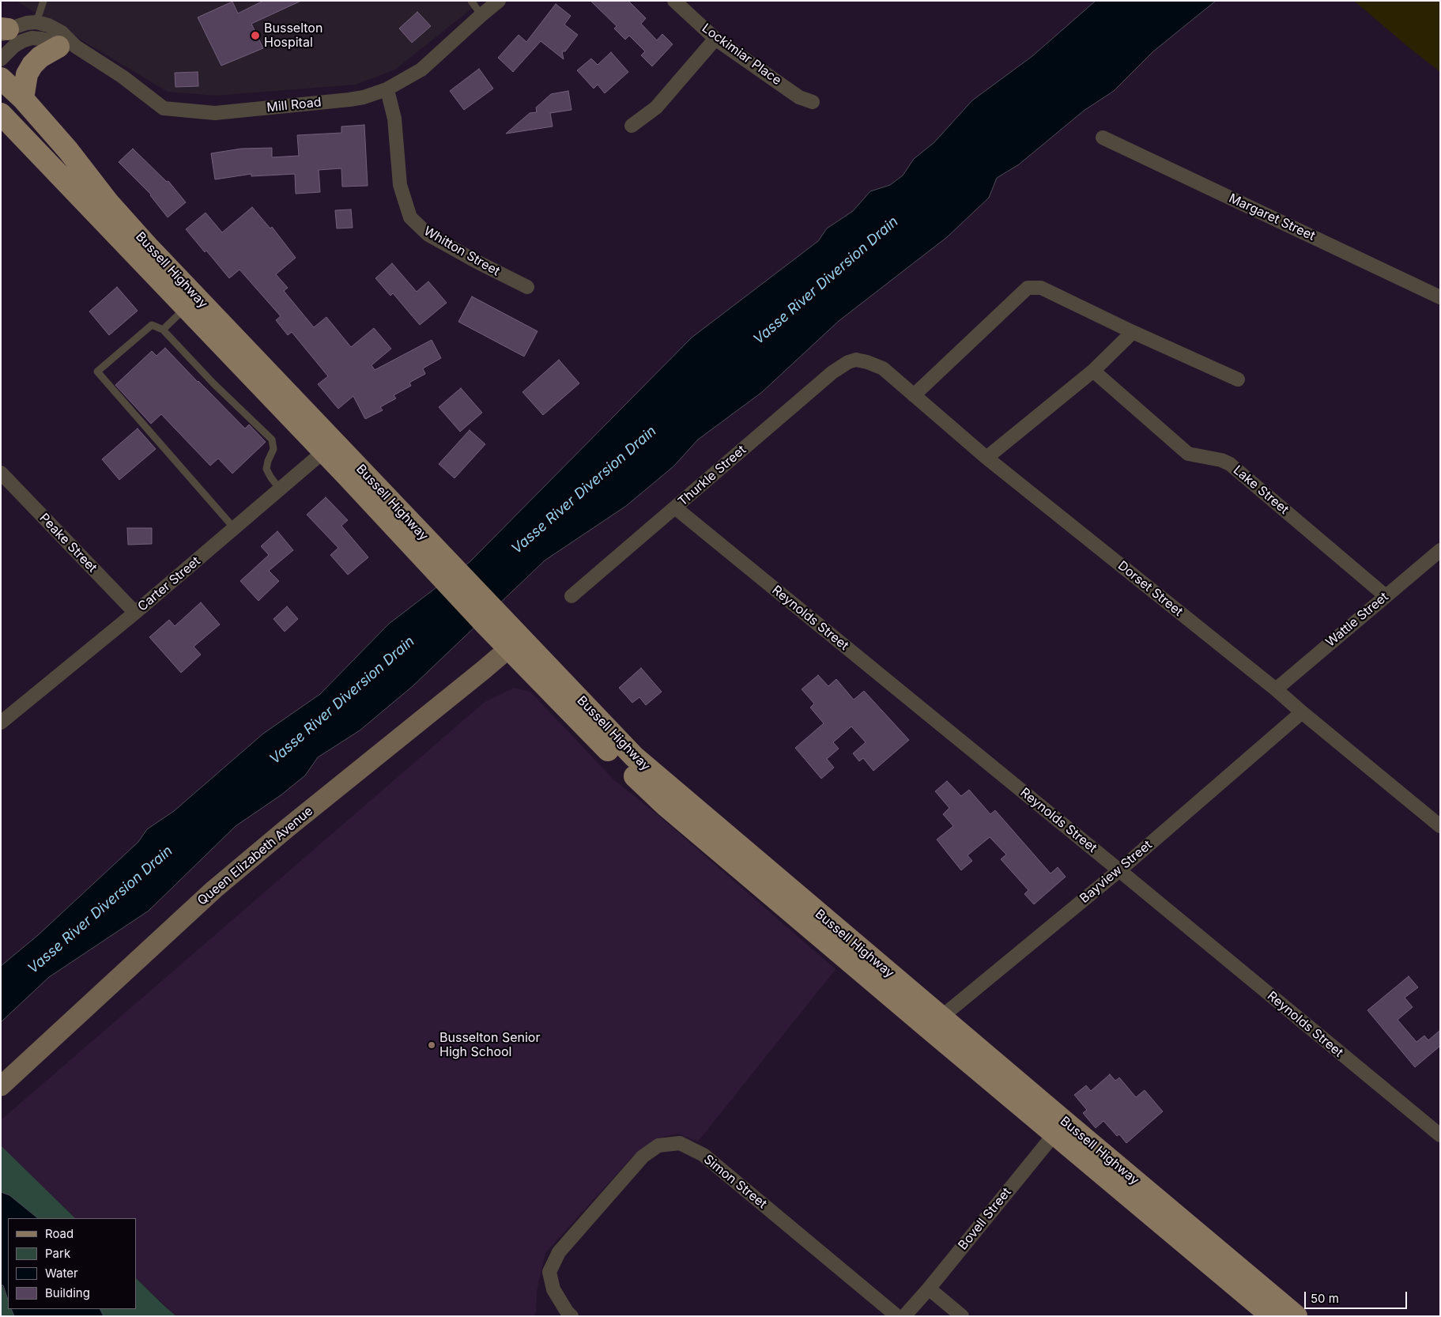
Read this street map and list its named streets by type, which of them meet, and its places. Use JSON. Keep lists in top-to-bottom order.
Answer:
{
  "streets": {
    "main road": ["Bussell Highway"],
    "street": [
      "Lockimiar Place",
      "Mill Road",
      "Margaret Street",
      "Whitton Street",
      "Thurkle Street",
      "Lake Street",
      "Peake Street",
      "Carter Street",
      "Dorset Street",
      "Reynolds Street",
      "Wattle Street",
      "Queen Elizabeth Avenue",
      "Bayview Street",
      "Simon Street",
      "Bovell Street"
    ]
  },
  "crossings": [
    ["Mill Road", "Whitton Street"],
    ["Bussell Highway", "Carter Street"],
    ["Bussell Highway", "Queen Elizabeth Avenue"],
    ["Bussell Highway", "Bayview Street"],
    ["Bussell Highway", "Bovell Street"],
    ["Thurkle Street", "Dorset Street"],
    ["Thurkle Street", "Reynolds Street"],
    ["Lake Street", "Wattle Street"],
    ["Peake Street", "Carter Street"],
    ["Dorset Street", "Wattle Street"],
    ["Dorset Street", "Bayview Street"],
    ["Reynolds Street", "Bayview Street"]
  ],
  "water": ["Vasse River Diversion Drain"],
  "places": ["Busselton Hospital", "Busselton Senior High School"],
  "legend": [
    "Road",
    "Park",
    "Water",
    "Building"
  ],
  "scale_bar": "50 m"
}
